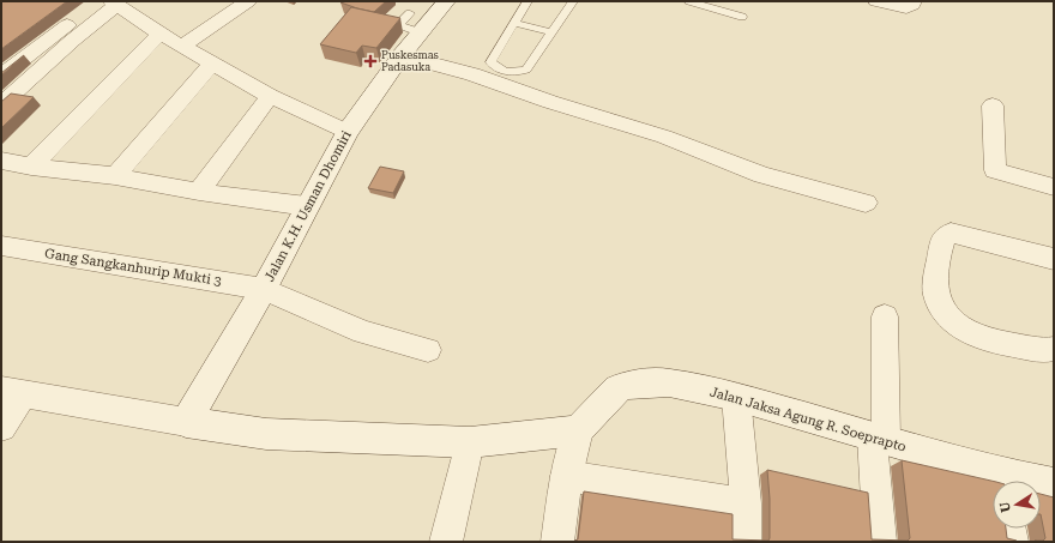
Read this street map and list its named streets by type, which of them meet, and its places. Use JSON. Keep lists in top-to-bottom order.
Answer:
{
  "streets": {
    "main road": ["Jalan K.H. Usman Dhomiri", "Jalan Jaksa Agung R. Soeprapto"],
    "street": ["Gang Sangkanhurip Mukti 3"]
  },
  "crossings": [
    ["Jalan K.H. Usman Dhomiri", "Gang Sangkanhurip Mukti 3"]
  ],
  "places": {
    "health": ["Puskesmas Padasuka"]
  },
  "north": "left"
}
